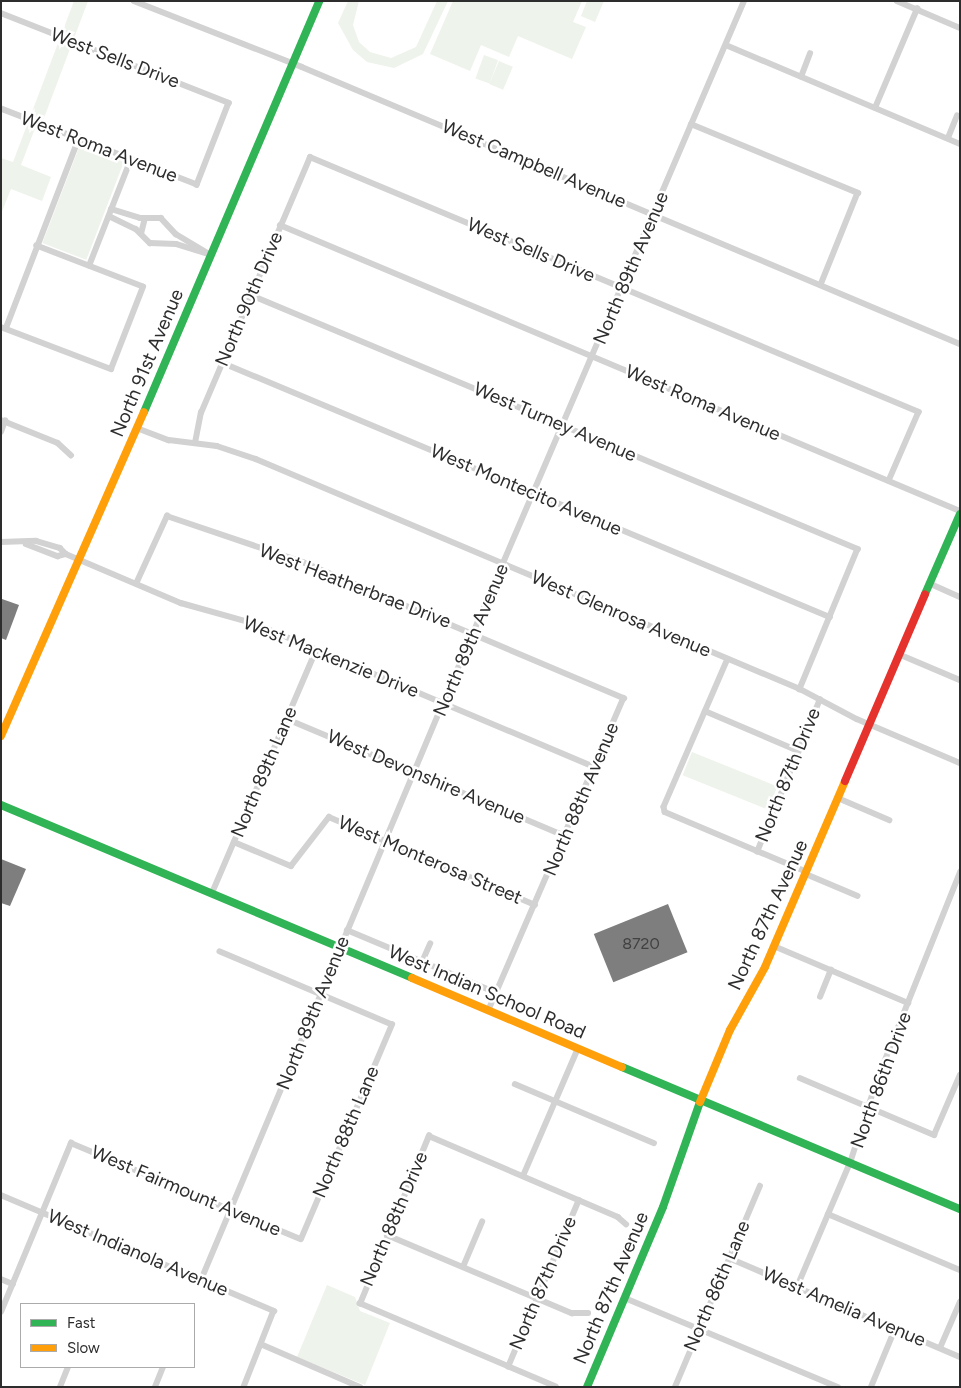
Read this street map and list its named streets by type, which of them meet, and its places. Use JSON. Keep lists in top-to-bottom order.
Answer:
{
  "streets": {
    "main road": ["North 91st Avenue", "North 87th Avenue", "West Indian School Road"],
    "street": [
      "West Sells Drive",
      "West Roma Avenue",
      "West Campbell Avenue",
      "North 89th Avenue",
      "North 90th Drive",
      "West Turney Avenue",
      "West Montecito Avenue",
      "West Heatherbrae Drive",
      "West Glenrosa Avenue",
      "West Mackenzie Drive",
      "North 89th Lane",
      "North 87th Drive",
      "West Devonshire Avenue",
      "North 88th Avenue",
      "West Monterosa Street",
      "North 86th Drive",
      "North 88th Lane",
      "West Fairmount Avenue",
      "North 88th Drive",
      "West Indianola Avenue",
      "North 86th Lane",
      "West Amelia Avenue"
    ]
  },
  "crossings": [
    ["West Sells Drive", "West Roma Avenue"],
    ["West Sells Drive", "North 89th Avenue"],
    ["West Sells Drive", "North 90th Drive"],
    ["West Roma Avenue", "North 89th Avenue"],
    ["West Roma Avenue", "North 90th Drive"],
    ["West Roma Avenue", "North 87th Avenue"],
    ["West Campbell Avenue", "North 89th Avenue"],
    ["West Campbell Avenue", "North 91st Avenue"],
    ["North 89th Avenue", "West Turney Avenue"],
    ["North 89th Avenue", "West Montecito Avenue"],
    ["North 89th Avenue", "West Heatherbrae Drive"],
    ["North 89th Avenue", "West Glenrosa Avenue"],
    ["North 89th Avenue", "West Mackenzie Drive"],
    ["North 89th Avenue", "West Devonshire Avenue"],
    ["North 89th Avenue", "West Monterosa Street"],
    ["North 89th Avenue", "West Indian School Road"],
    ["North 89th Avenue", "North 88th Lane"],
    ["North 89th Avenue", "West Fairmount Avenue"],
    ["North 89th Avenue", "West Indianola Avenue"],
    ["North 90th Drive", "West Turney Avenue"],
    ["North 90th Drive", "West Montecito Avenue"],
    ["North 90th Drive", "West Glenrosa Avenue"],
    ["North 91st Avenue", "West Glenrosa Avenue"],
    ["North 91st Avenue", "West Mackenzie Drive"],
    ["West Turney Avenue", "North 87th Drive"],
    ["West Montecito Avenue", "North 87th Drive"],
    ["West Heatherbrae Drive", "West Mackenzie Drive"],
    ["West Heatherbrae Drive", "North 88th Avenue"],
    ["West Glenrosa Avenue", "North 87th Drive"],
    ["West Glenrosa Avenue", "North 87th Avenue"],
    ["West Mackenzie Drive", "North 89th Lane"],
    ["West Mackenzie Drive", "North 88th Avenue"],
    ["North 89th Lane", "West Devonshire Avenue"],
    ["North 89th Lane", "West Monterosa Street"],
    ["North 89th Lane", "West Indian School Road"],
    ["North 87th Drive", "North 88th Drive"],
    ["West Devonshire Avenue", "North 88th Avenue"],
    ["North 88th Avenue", "West Monterosa Street"],
    ["North 88th Avenue", "West Indian School Road"],
    ["North 87th Avenue", "West Indian School Road"],
    ["West Indian School Road", "North 86th Drive"],
    ["North 86th Drive", "West Amelia Avenue"],
    ["North 88th Lane", "West Fairmount Avenue"],
    ["West Fairmount Avenue", "West Indianola Avenue"],
    ["North 86th Lane", "West Amelia Avenue"]
  ],
  "house_numbers": ["8720"],
  "legend": ["Fast", "Slow"]
}
